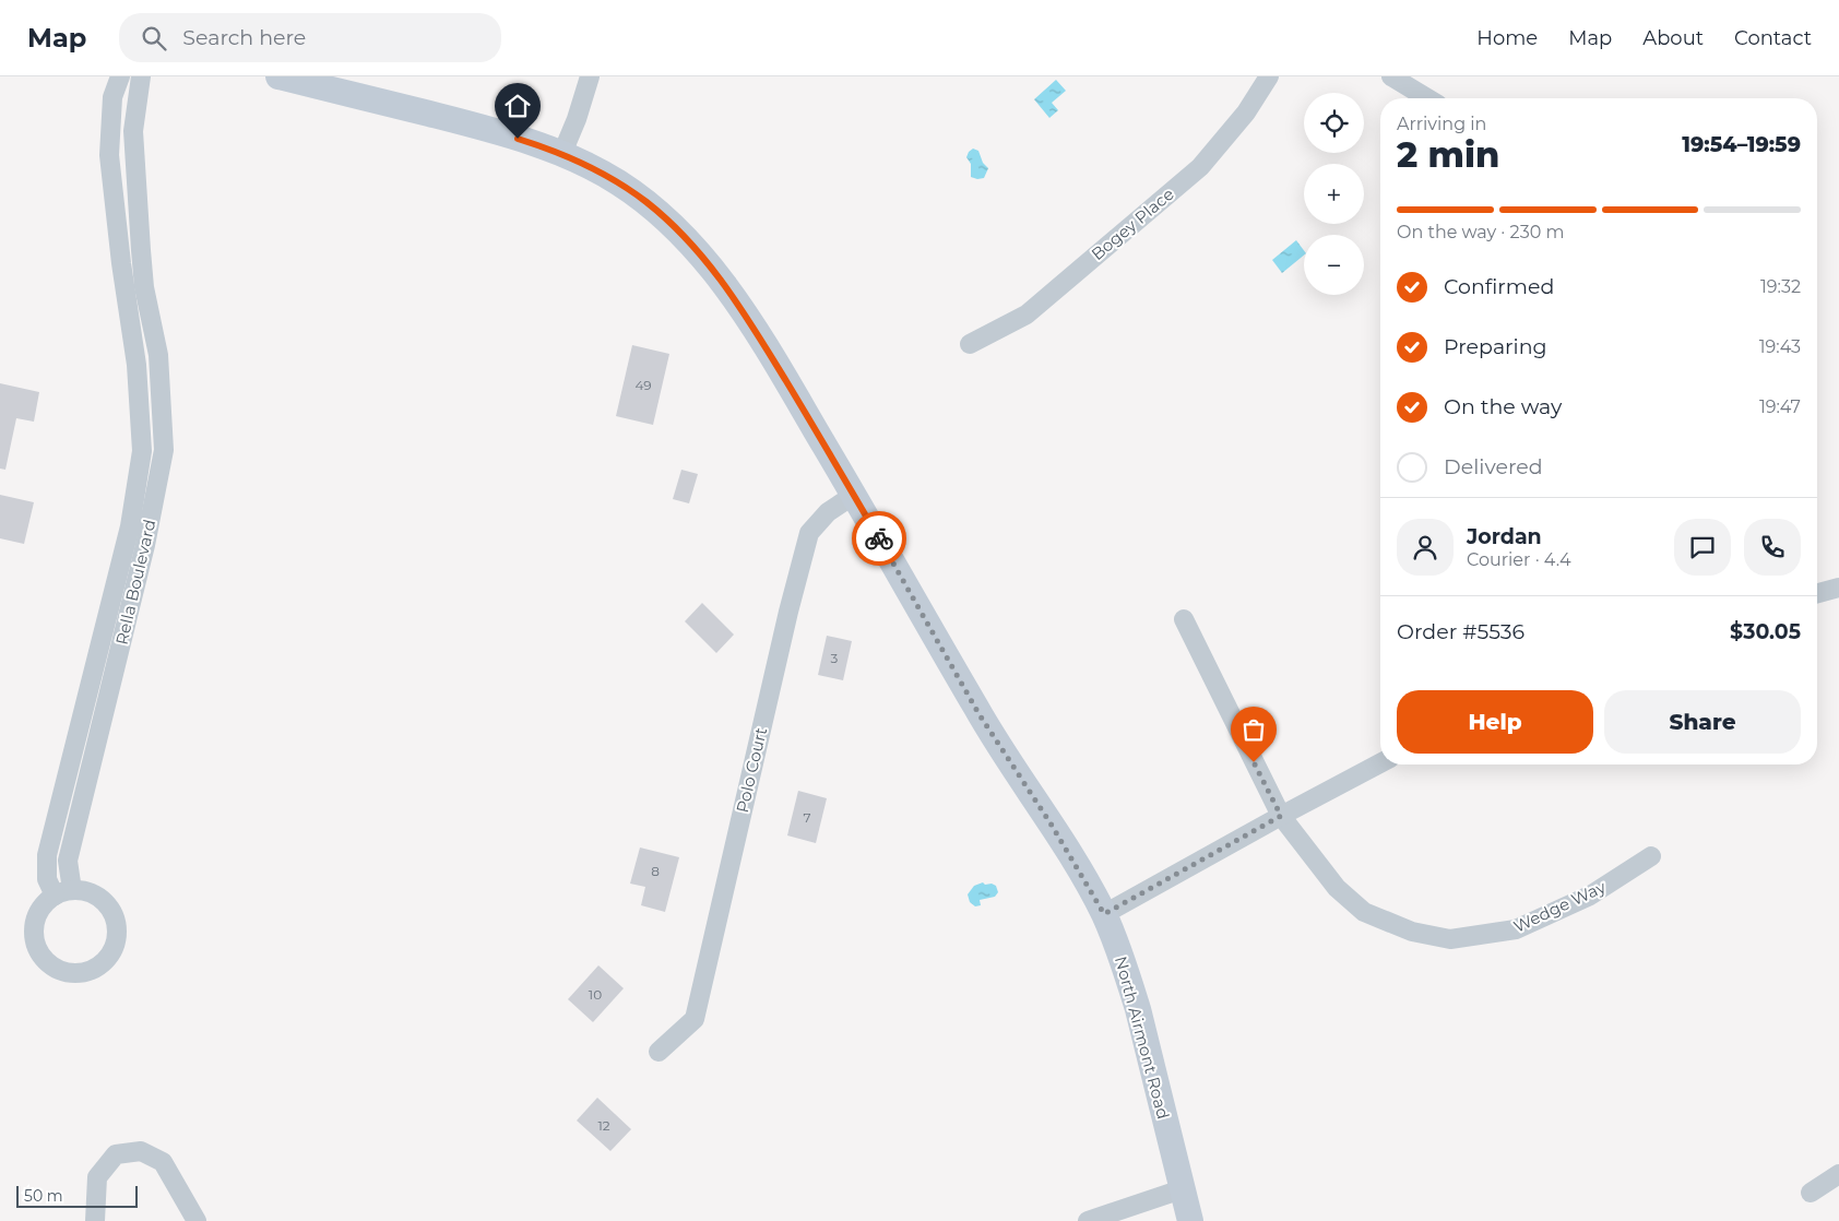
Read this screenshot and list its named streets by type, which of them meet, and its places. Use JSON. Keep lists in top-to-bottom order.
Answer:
{
  "streets": {
    "street": [
      "Bogey Place",
      "Rella Boulevard",
      "Polo Court",
      "Wedge Way",
      "North Airmont Road"
    ]
  },
  "crossings": [
    ["Polo Court", "North Airmont Road"]
  ],
  "house_numbers": [
    "49",
    "3",
    "7",
    "8",
    "10",
    "12"
  ],
  "scale_bar": "50 m",
  "page": {
    "header": "Map",
    "search": "Search here",
    "nav": [
      "Home",
      "Map",
      "About",
      "Contact"
    ],
    "map_buttons": ["+", "−"],
    "heading": ["2 min", "Arriving in", "19:54–19:59"],
    "panel": [
      "Jordan",
      "Courier · 4.4",
      "Order #5536",
      "$30.05"
    ],
    "bar": "On the way · 230 m",
    "list": [
      ["Confirmed", "19:32"],
      ["Preparing", "19:43"],
      ["On the way", "19:47"],
      "Delivered"
    ],
    "buttons": ["Help", "Share"],
    "scale": "50 m"
  }
}
